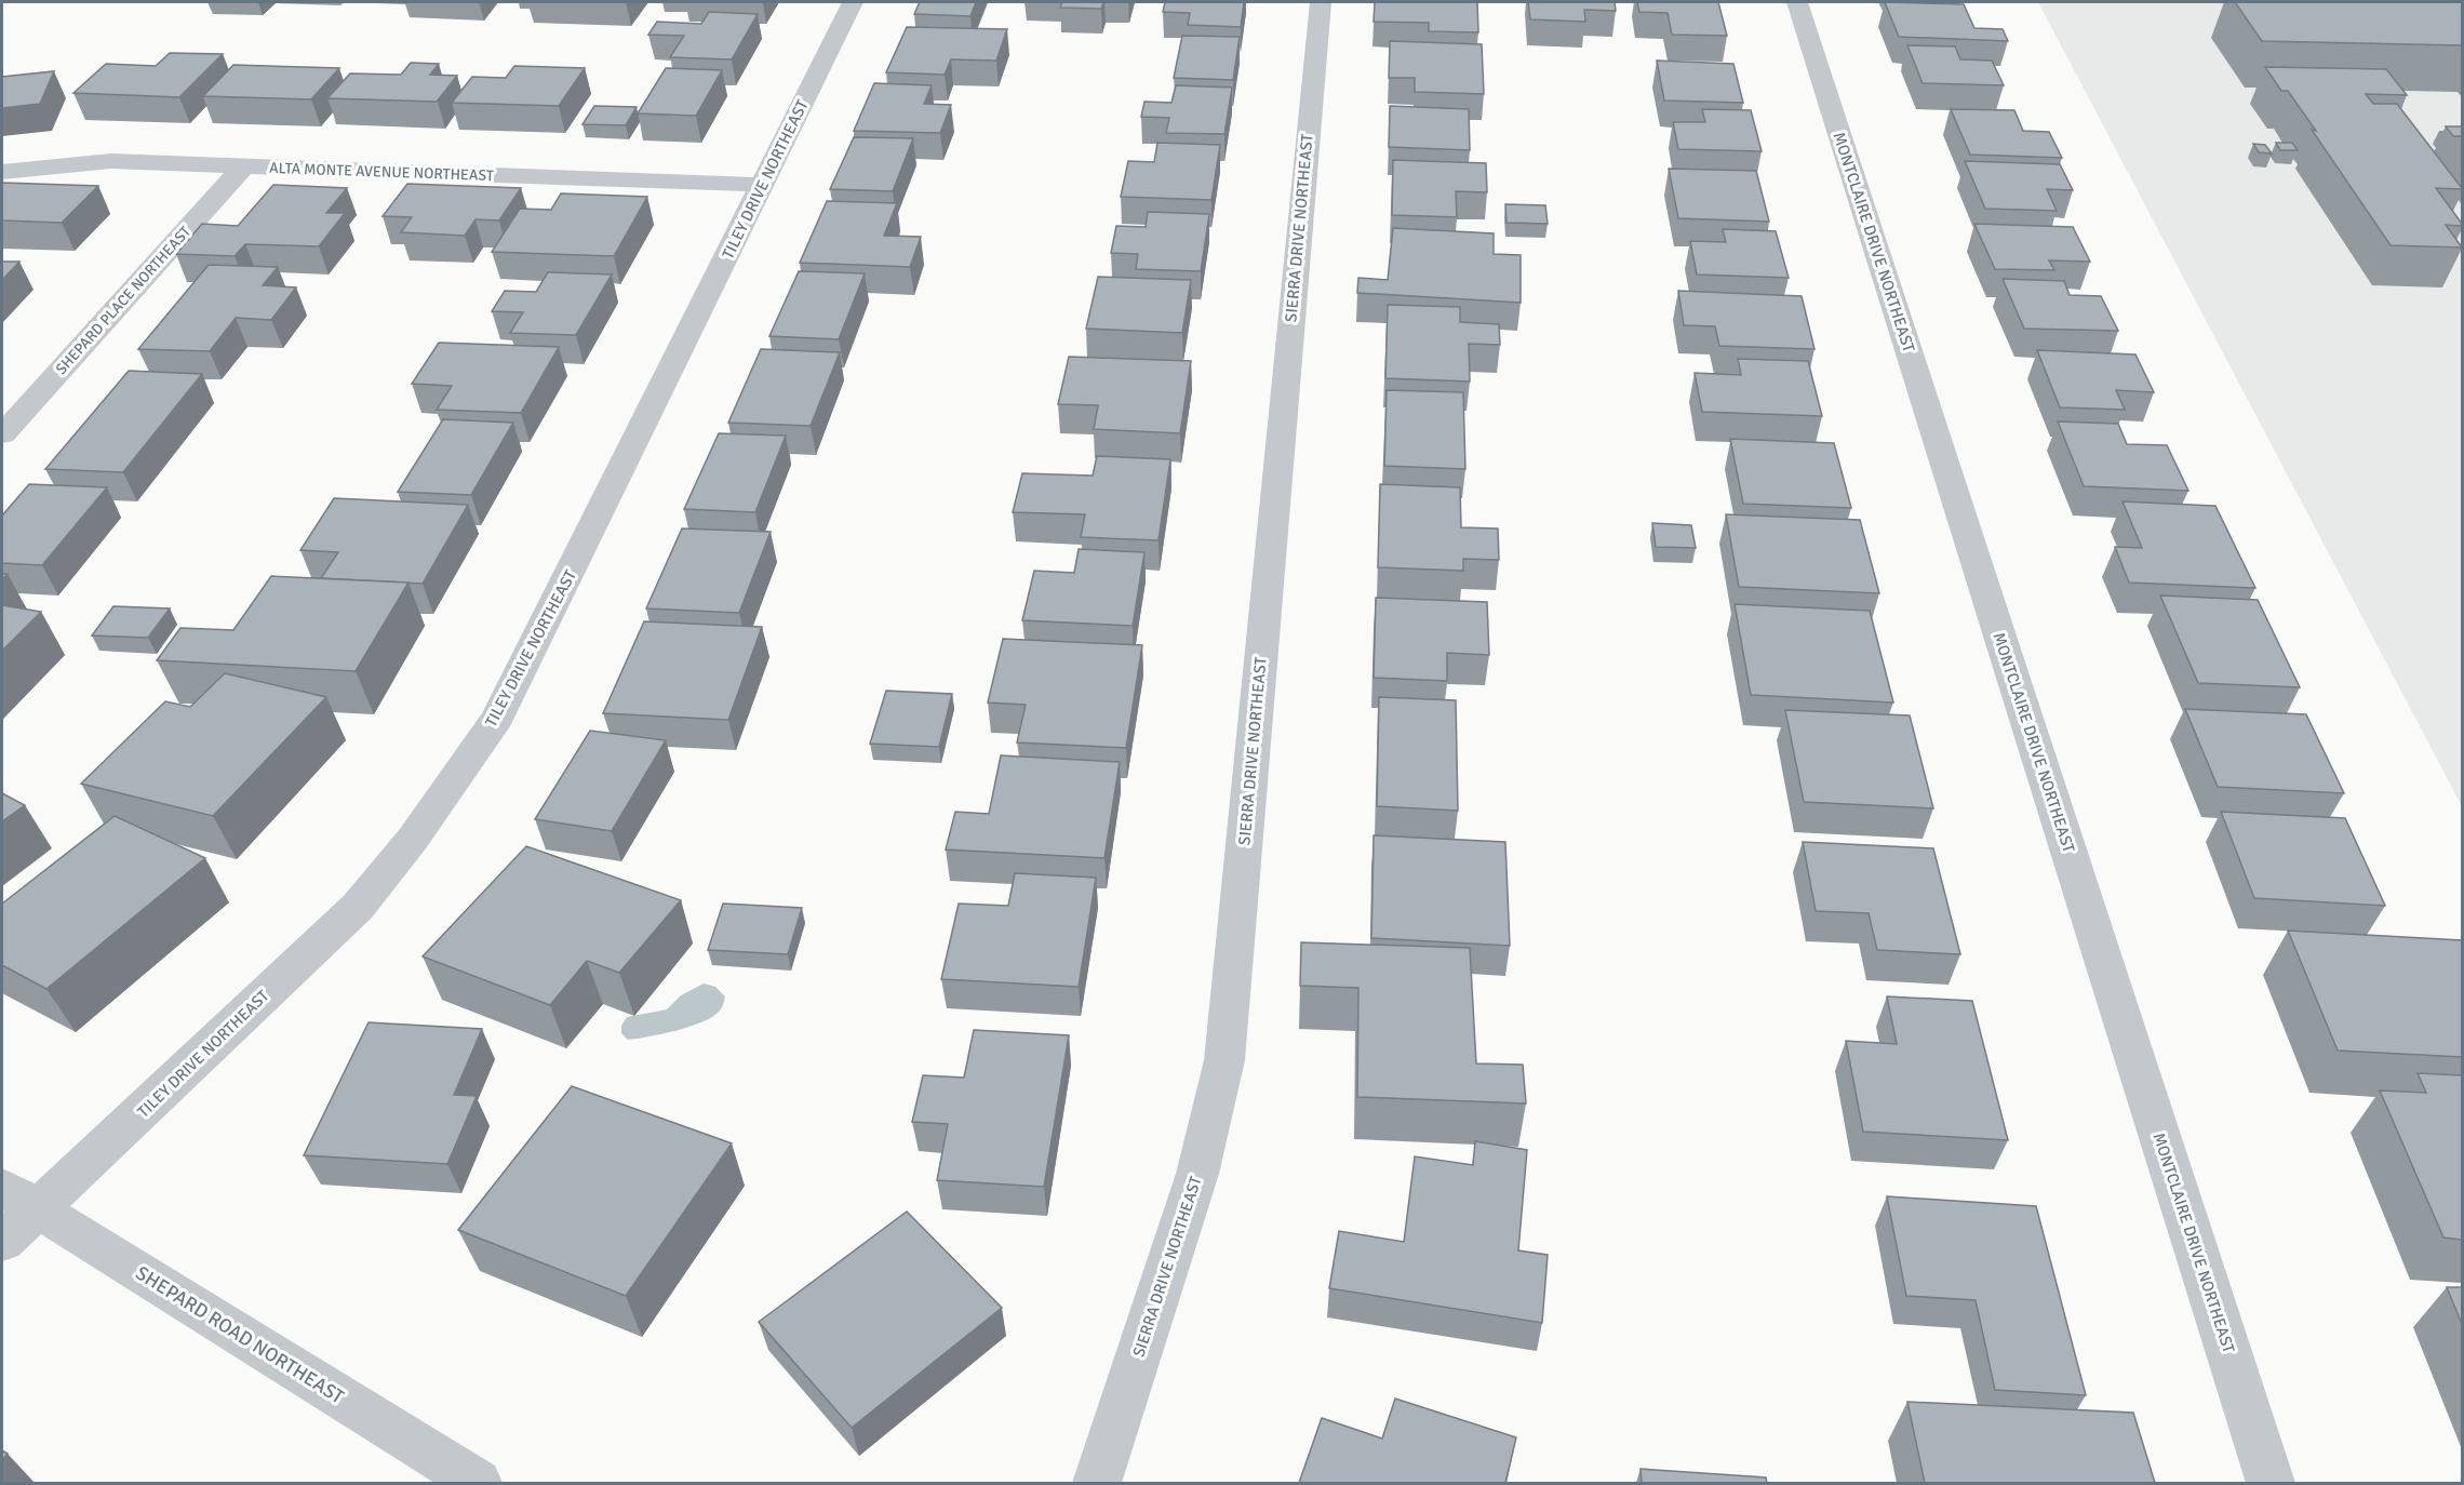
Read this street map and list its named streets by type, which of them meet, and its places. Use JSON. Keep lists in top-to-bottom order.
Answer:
{
  "streets": {
    "street": [
      "ALTA MONTE AVENUE NORTHEAST",
      "TILEY DRIVE NORTHEAST",
      "SIERRA DRIVE NORTHEAST",
      "MONTCLAIRE DRIVE NORTHEAST",
      "SHEPARD PLACE NORTHEAST",
      "SHEPARD ROAD NORTHEAST"
    ]
  },
  "crossings": [
    ["ALTA MONTE AVENUE NORTHEAST", "TILEY DRIVE NORTHEAST"],
    ["ALTA MONTE AVENUE NORTHEAST", "SHEPARD PLACE NORTHEAST"],
    ["TILEY DRIVE NORTHEAST", "SHEPARD ROAD NORTHEAST"]
  ]
}
